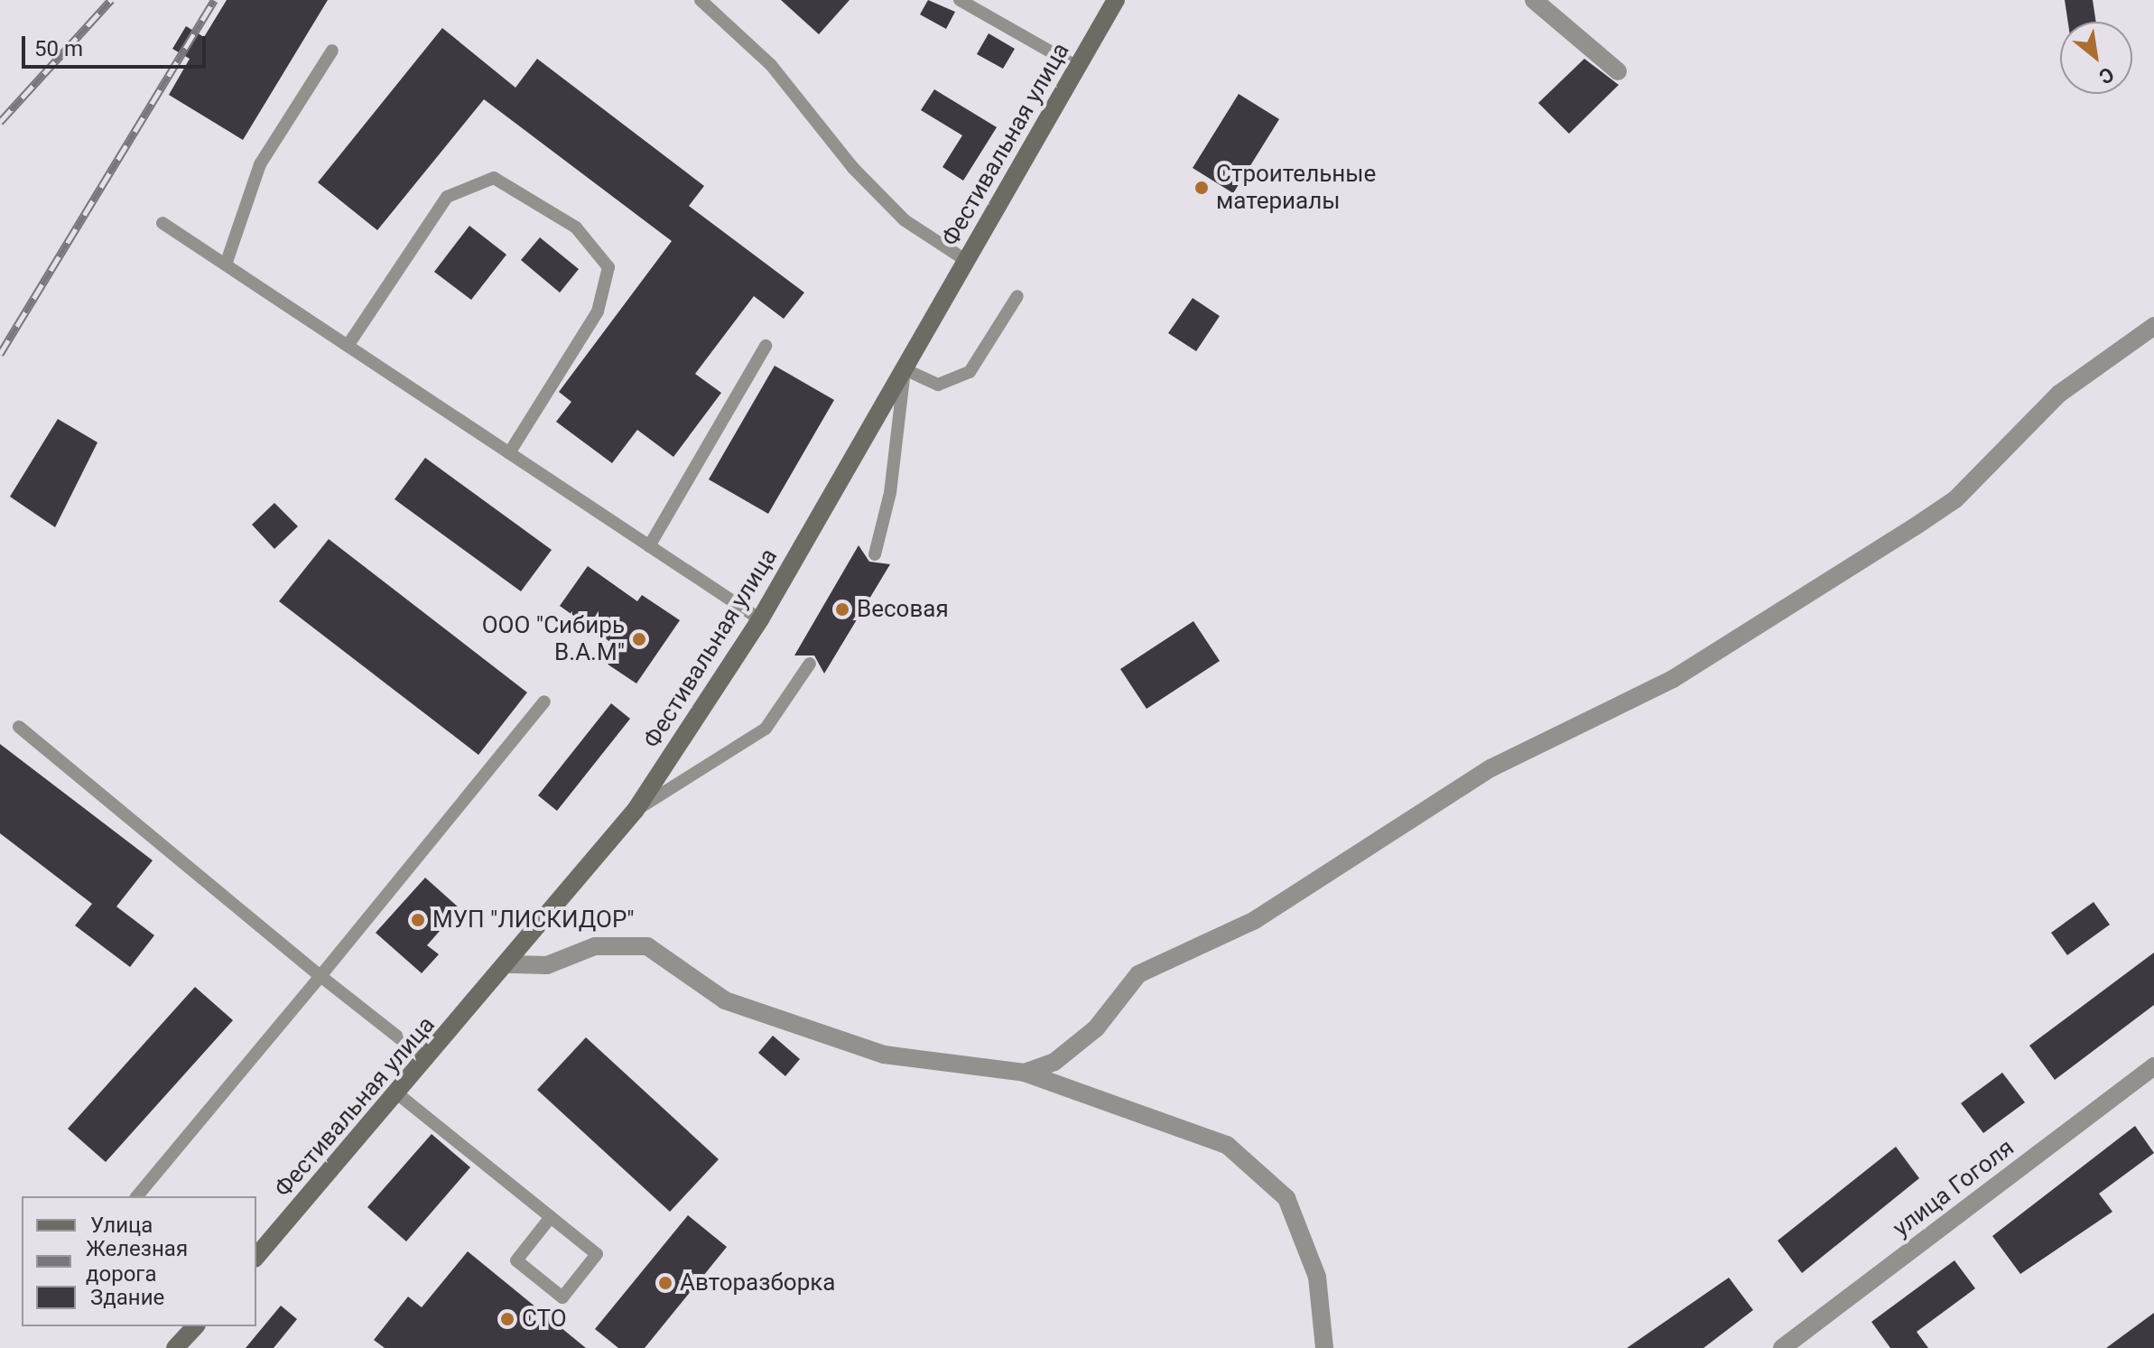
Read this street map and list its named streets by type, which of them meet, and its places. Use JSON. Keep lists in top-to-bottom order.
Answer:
{
  "streets": {
    "main road": ["Фестивальная улица"],
    "street": ["улица Гоголя"]
  },
  "places": [
    "Строительные материалы",
    "Весовая",
    "ООО \"Сибирь В.А.М\"",
    "МУП \"ЛИСКИДОР\"",
    "Авторазборка",
    "СТО"
  ],
  "legend": ["Улица", "Железная дорога", "Здание"],
  "scale_bar": "50 m",
  "north": "bottom right"
}
